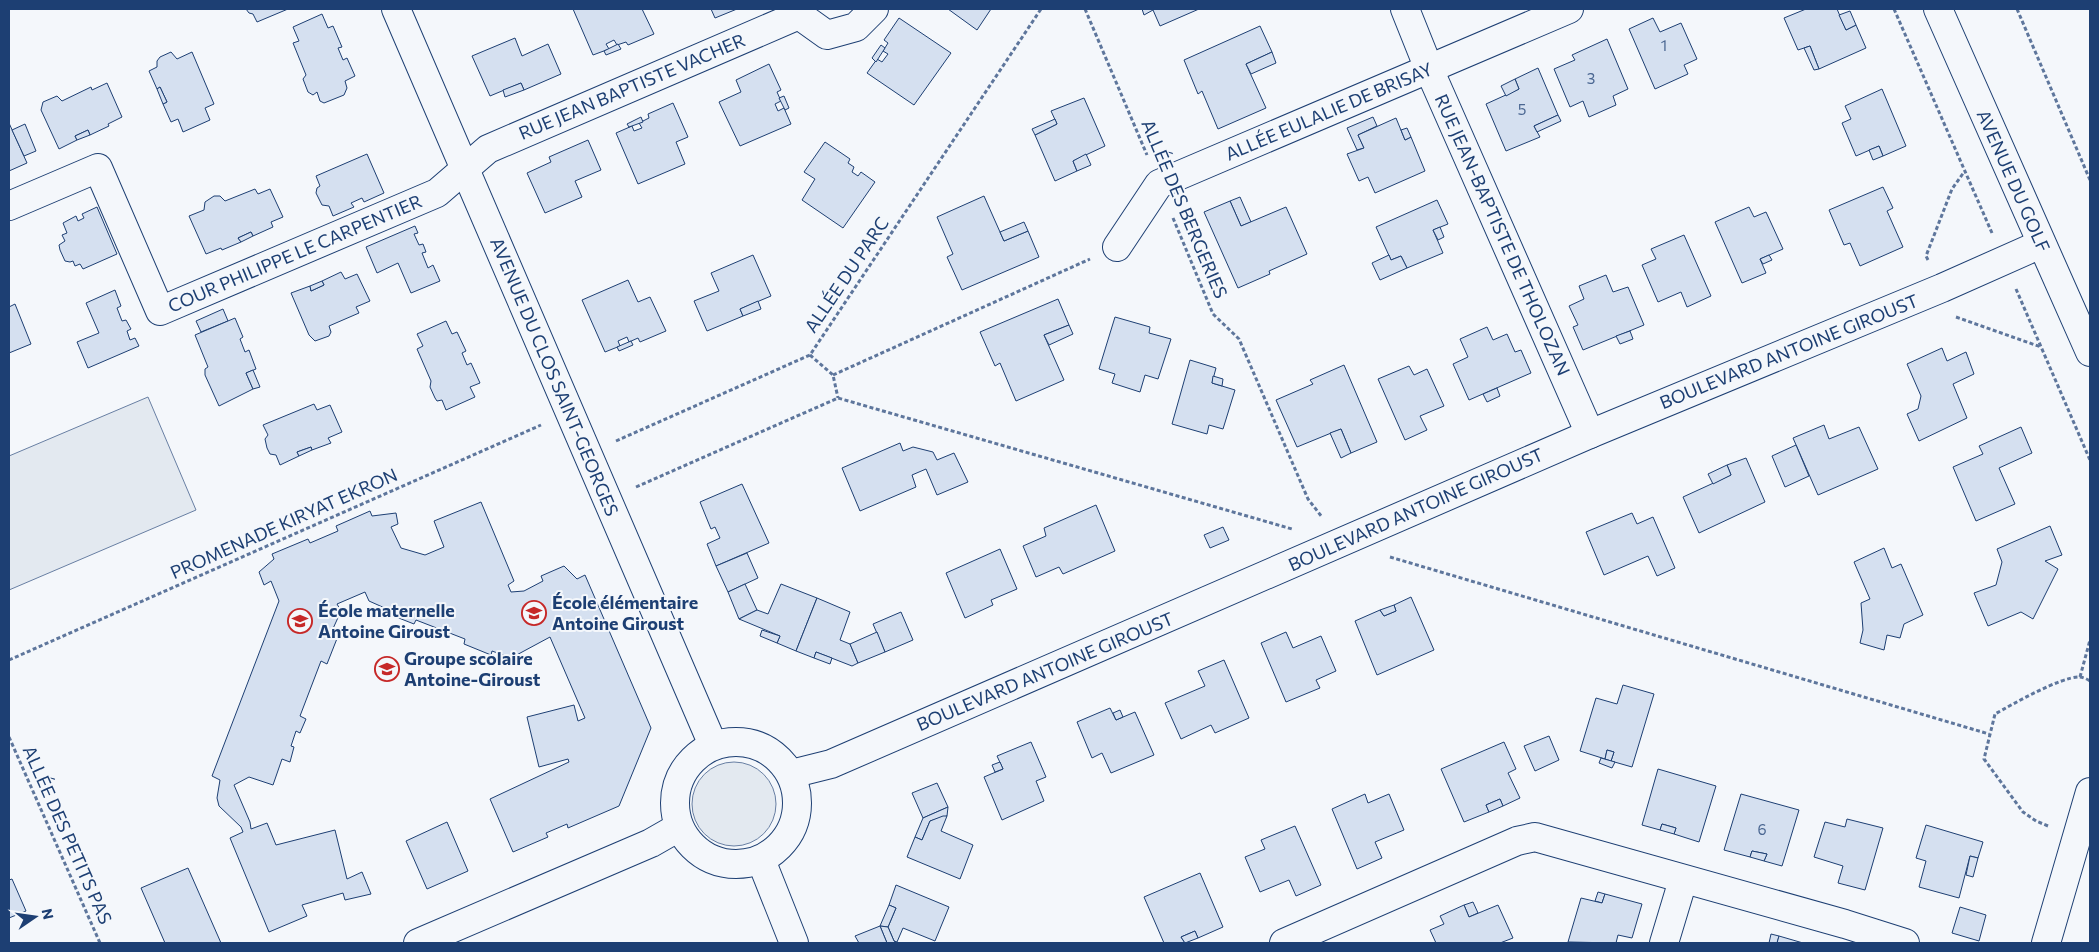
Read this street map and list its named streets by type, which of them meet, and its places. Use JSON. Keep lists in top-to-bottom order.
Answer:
{
  "streets": {
    "street": [
      "RUE JEAN BAPTISTE VACHER",
      "ALLÉE EULALIE DE BRISAY",
      "AVENUE DU GOLF",
      "RUE JEAN-BAPTISTE DE THOLOZAN",
      "COUR PHILIPPE LE CARPENTIER",
      "BOULEVARD ANTOINE GIROUST",
      "AVENUE DU CLOS SAINT-GEORGES"
    ],
    "path": [
      "ALLÉE DES BERGERIES",
      "ALLÉE DU PARC",
      "PROMENADE KIRYAT EKRON",
      "ALLÉE DES PETITS PAS"
    ]
  },
  "crossings": [
    ["RUE JEAN BAPTISTE VACHER", "COUR PHILIPPE LE CARPENTIER"],
    ["RUE JEAN BAPTISTE VACHER", "AVENUE DU CLOS SAINT-GEORGES"],
    ["ALLÉE EULALIE DE BRISAY", "ALLÉE DES BERGERIES"],
    ["ALLÉE EULALIE DE BRISAY", "RUE JEAN-BAPTISTE DE THOLOZAN"],
    ["AVENUE DU GOLF", "BOULEVARD ANTOINE GIROUST"],
    ["ALLÉE DES BERGERIES", "BOULEVARD ANTOINE GIROUST"],
    ["RUE JEAN-BAPTISTE DE THOLOZAN", "BOULEVARD ANTOINE GIROUST"],
    ["COUR PHILIPPE LE CARPENTIER", "AVENUE DU CLOS SAINT-GEORGES"],
    ["ALLÉE DU PARC", "AVENUE DU CLOS SAINT-GEORGES"],
    ["BOULEVARD ANTOINE GIROUST", "AVENUE DU CLOS SAINT-GEORGES"],
    ["AVENUE DU CLOS SAINT-GEORGES", "PROMENADE KIRYAT EKRON"]
  ],
  "places": {
    "school or university": ["École élémentaire Antoine Giroust", "École maternelle Antoine Giroust", "Groupe scolaire Antoine-Giroust"]
  },
  "house_numbers": [
    "1",
    "3",
    "5",
    "6"
  ],
  "north": "right"
}
